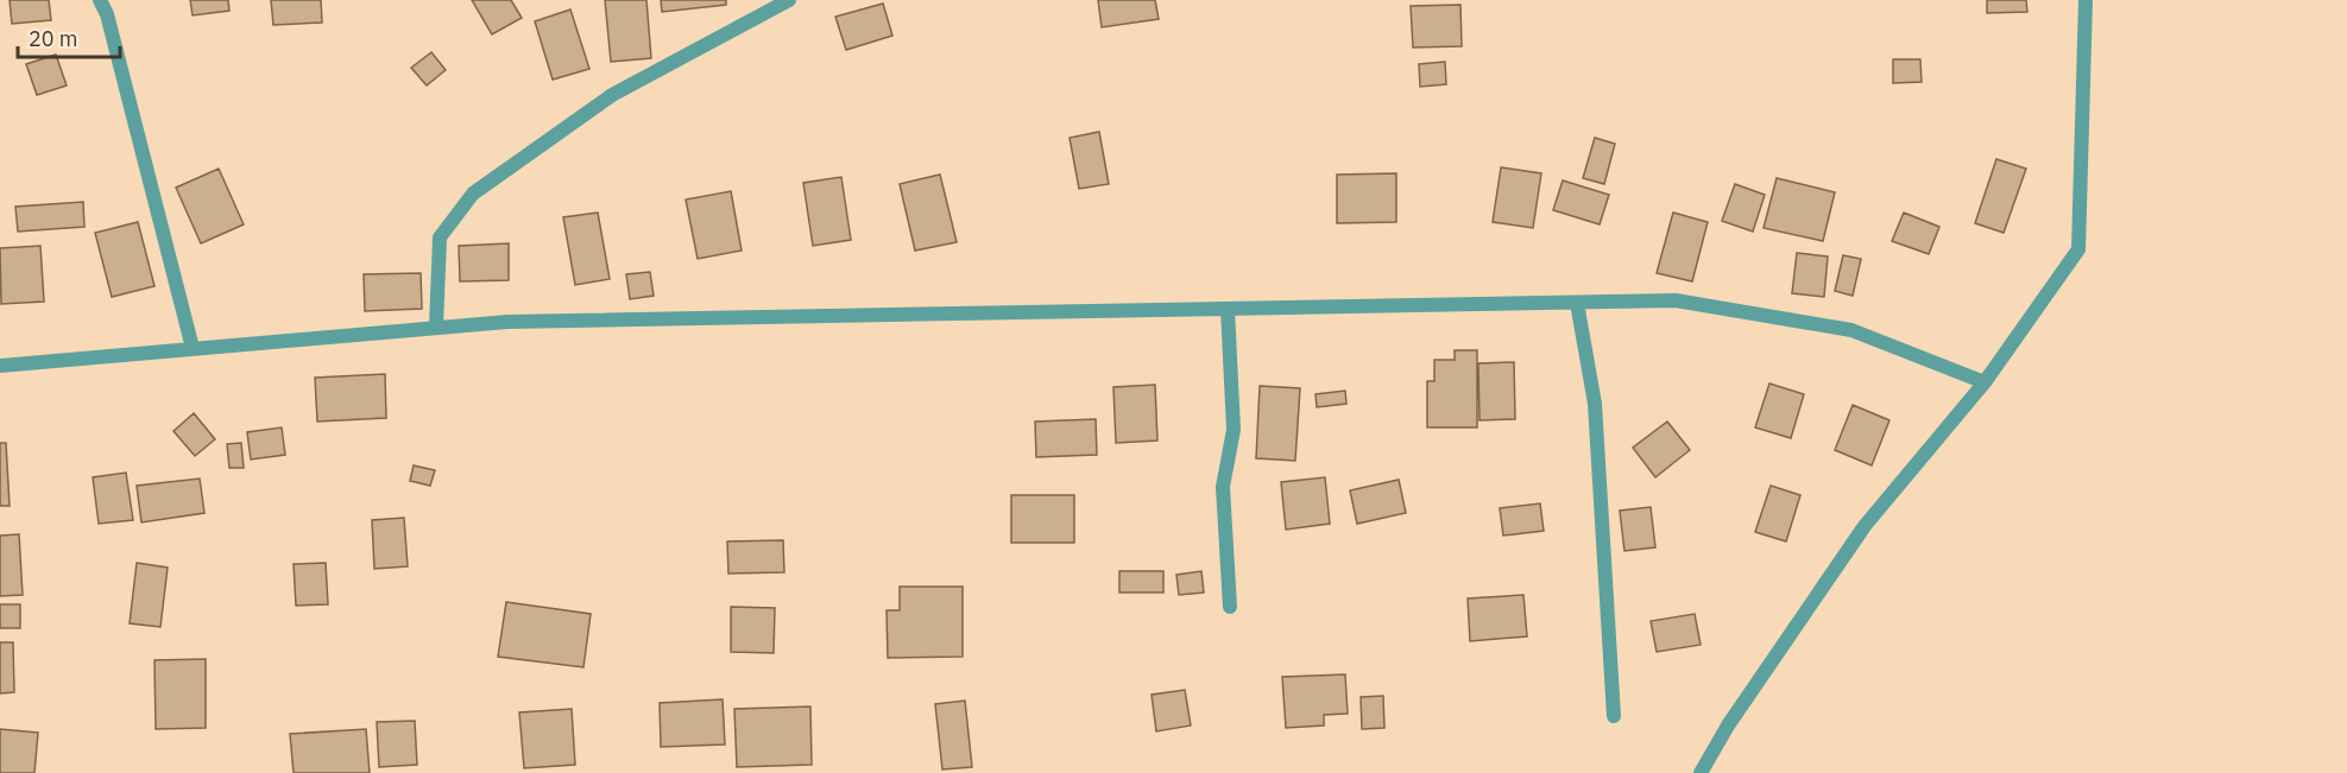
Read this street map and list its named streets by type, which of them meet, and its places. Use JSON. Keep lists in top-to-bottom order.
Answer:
{
  "scale_bar": "20 m"
}
